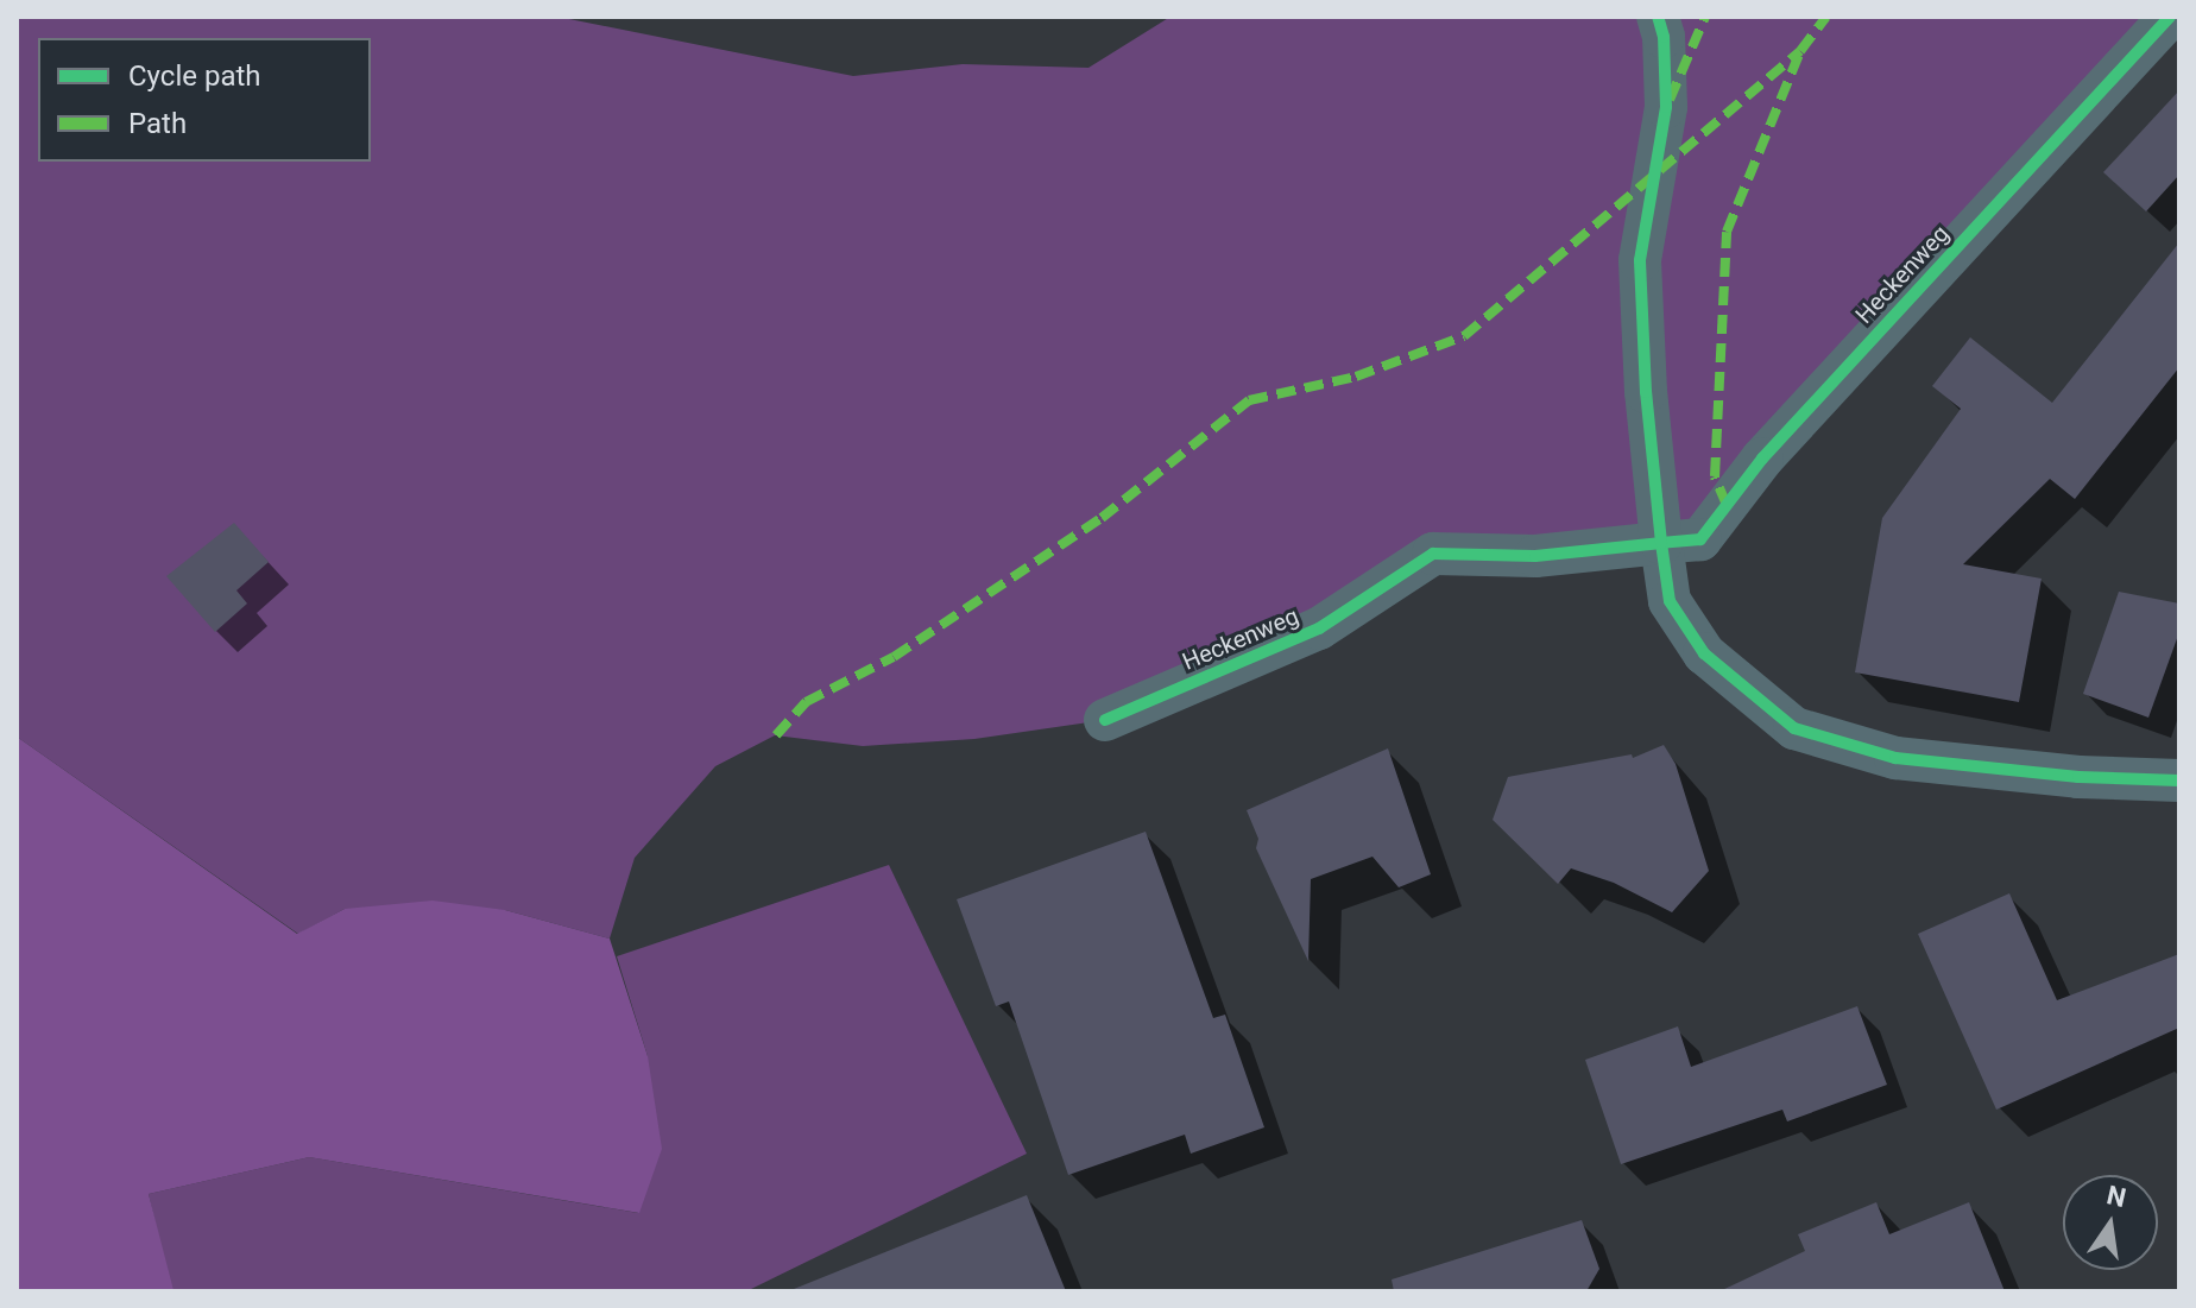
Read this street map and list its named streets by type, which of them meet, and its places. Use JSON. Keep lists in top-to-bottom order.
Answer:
{
  "streets": {
    "street": ["Heckenweg"]
  },
  "legend": ["Cycle path", "Path"],
  "north": "top"
}
